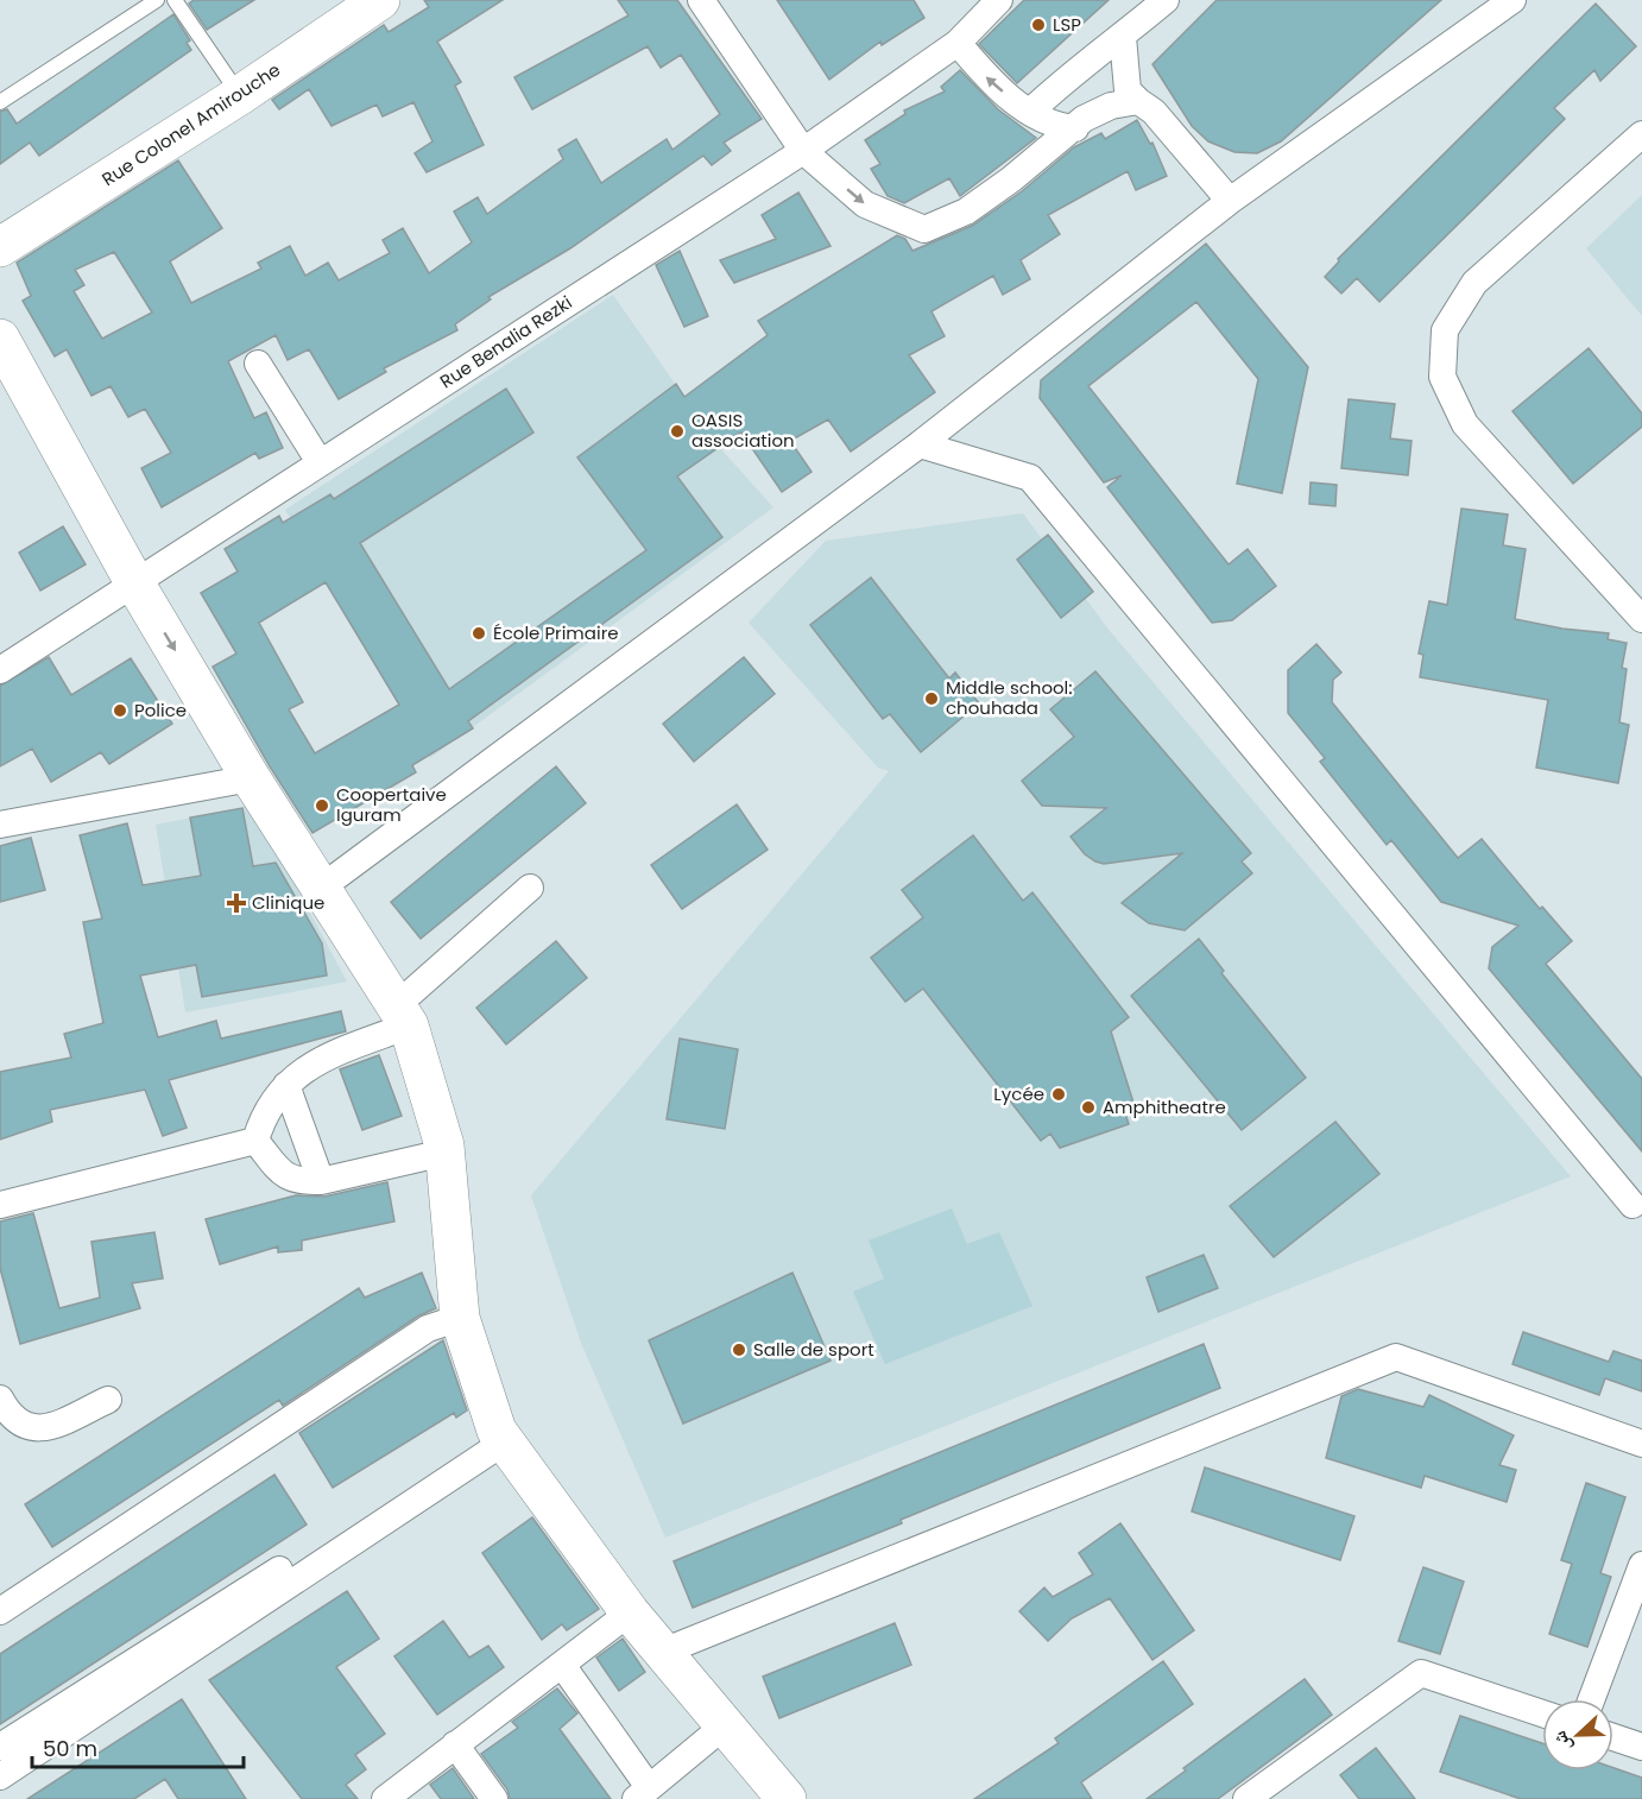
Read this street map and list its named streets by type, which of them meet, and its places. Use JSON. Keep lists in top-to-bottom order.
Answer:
{
  "streets": {
    "main road": ["Rue Colonel Amirouche"],
    "street": ["Rue Benalia Rezki"]
  },
  "places": {
    "other": [
      "LSP",
      "OASIS association",
      "École Primaire",
      "Middle school: chouhada",
      "Police",
      "Coopertaive Iguram",
      "Lycée",
      "Amphitheatre",
      "Salle de sport"
    ],
    "health": ["Clinique"]
  },
  "scale_bar": "50 m",
  "north": "left"
}
